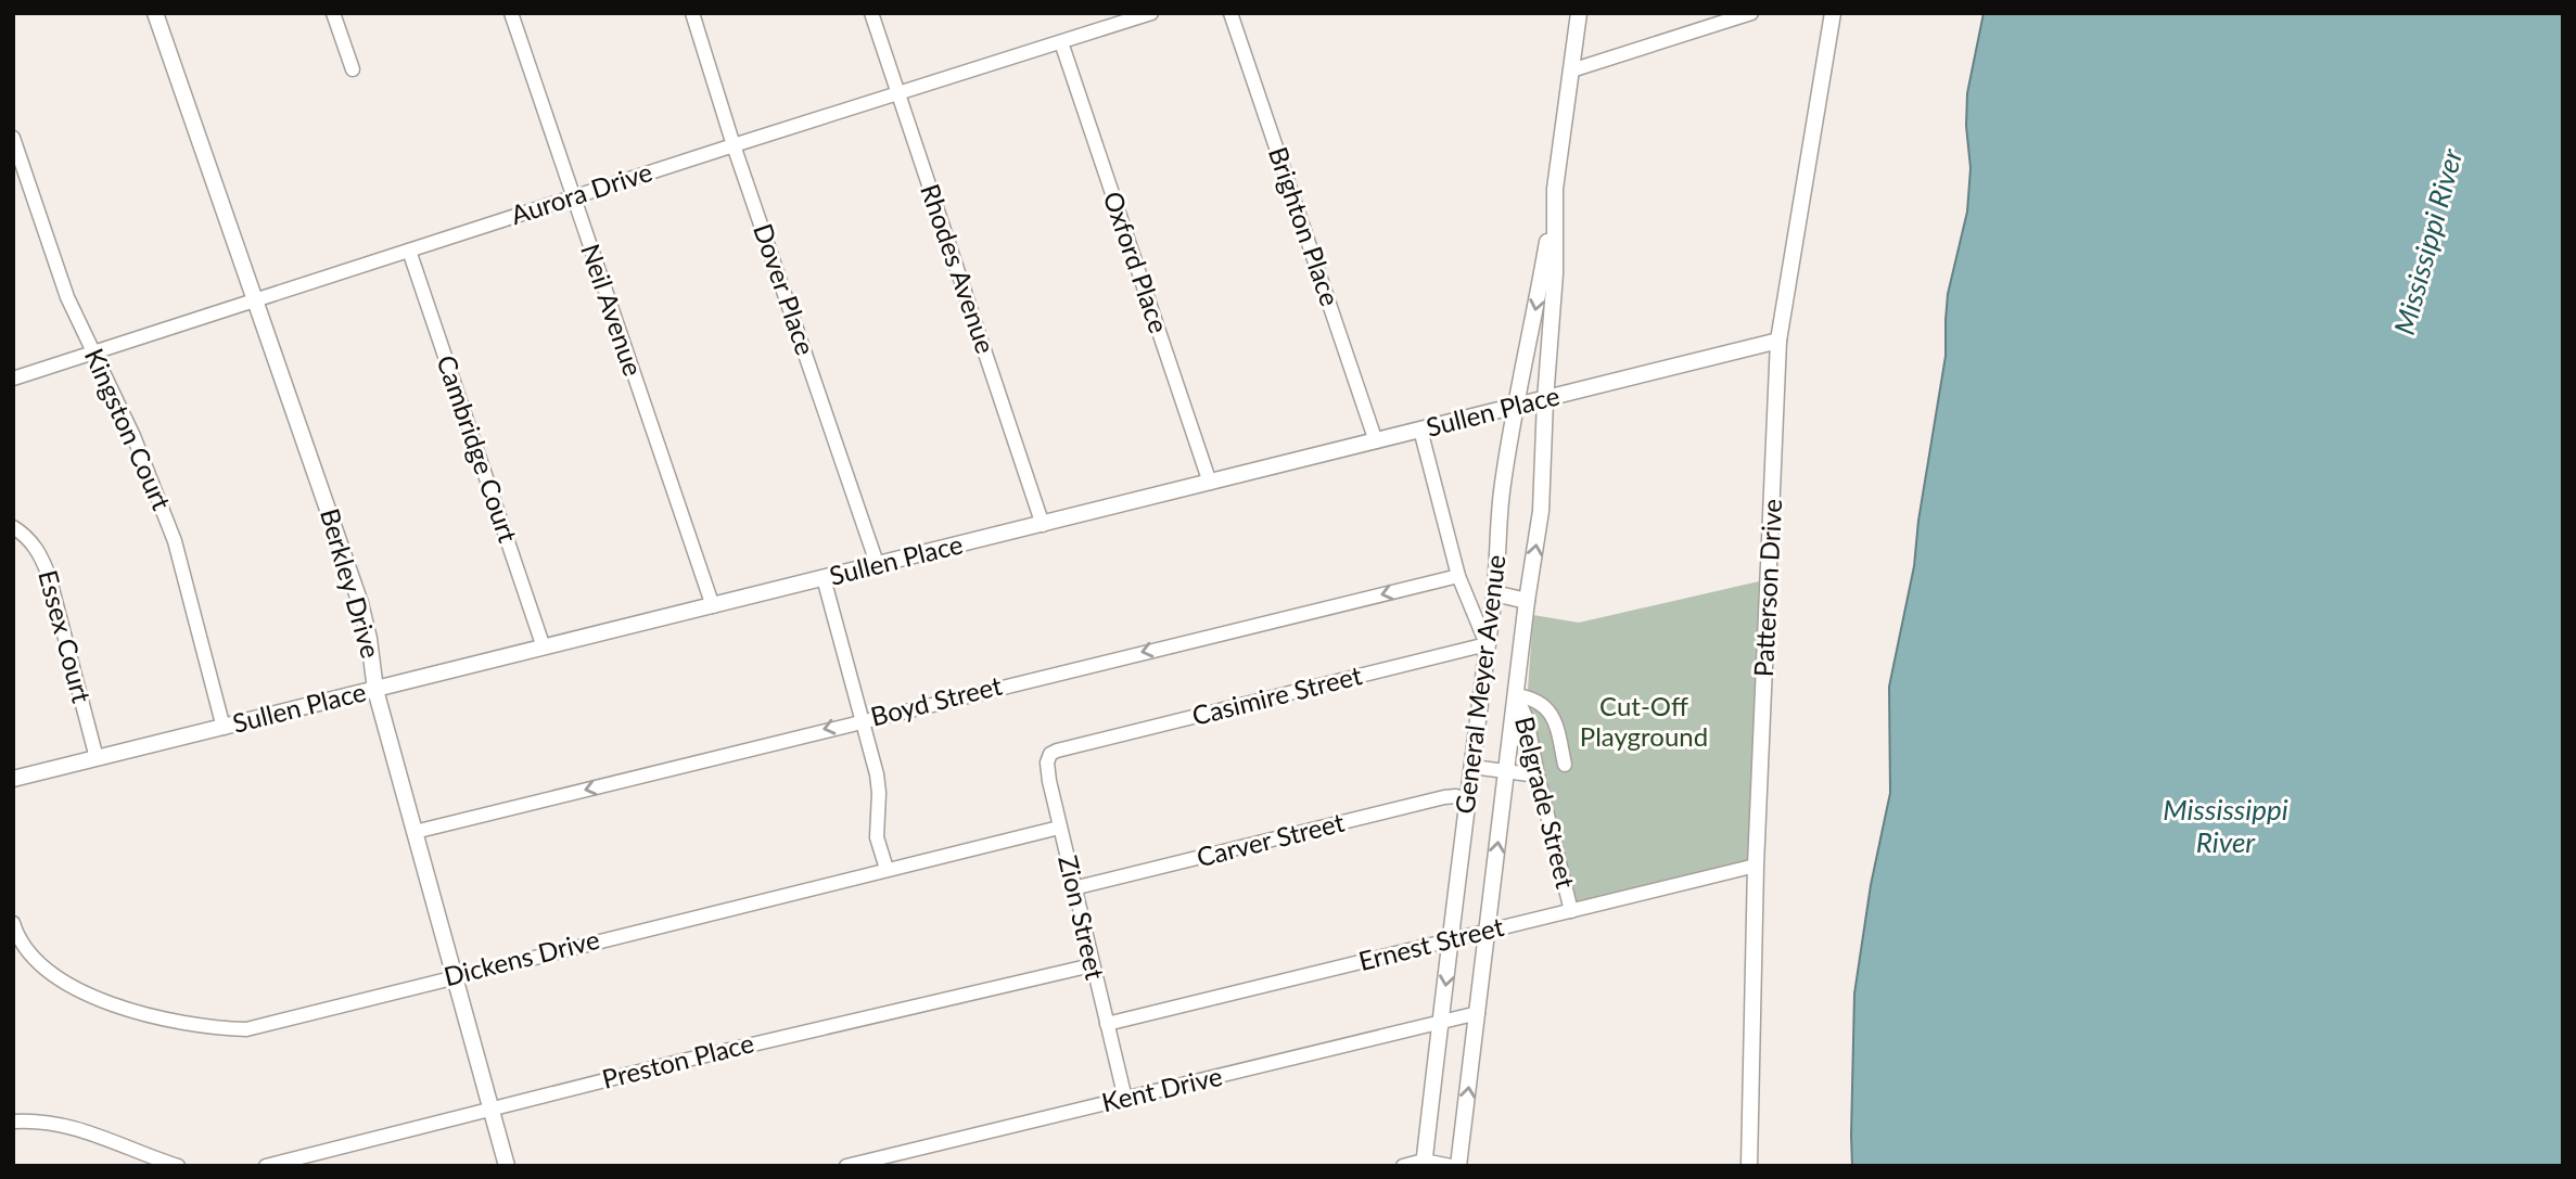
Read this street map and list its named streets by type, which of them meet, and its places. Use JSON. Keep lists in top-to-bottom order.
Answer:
{
  "streets": {
    "street": [
      "Aurora Drive",
      "Brighton Place",
      "Oxford Place",
      "Rhodes Avenue",
      "Dover Place",
      "Neil Avenue",
      "Sullen Place",
      "Kingston Court",
      "Cambridge Court",
      "Berkley Drive",
      "Patterson Drive",
      "Essex Court",
      "General Meyer Avenue",
      "Casimire Street",
      "Boyd Street",
      "Belgrade Street",
      "Carver Street",
      "Zion Street",
      "Ernest Street",
      "Dickens Drive",
      "Preston Place",
      "Kent Drive"
    ]
  },
  "crossings": [
    ["Aurora Drive", "Oxford Place"],
    ["Aurora Drive", "Rhodes Avenue"],
    ["Aurora Drive", "Dover Place"],
    ["Aurora Drive", "Neil Avenue"],
    ["Aurora Drive", "Kingston Court"],
    ["Aurora Drive", "Cambridge Court"],
    ["Aurora Drive", "Berkley Drive"],
    ["Brighton Place", "Sullen Place"],
    ["Oxford Place", "Sullen Place"],
    ["Rhodes Avenue", "Sullen Place"],
    ["Dover Place", "Sullen Place"],
    ["Neil Avenue", "Sullen Place"],
    ["Sullen Place", "Kingston Court"],
    ["Sullen Place", "Cambridge Court"],
    ["Sullen Place", "Berkley Drive"],
    ["Sullen Place", "Patterson Drive"],
    ["Sullen Place", "Essex Court"],
    ["Sullen Place", "General Meyer Avenue"],
    ["Berkley Drive", "Boyd Street"],
    ["Berkley Drive", "Dickens Drive"],
    ["Berkley Drive", "Preston Place"],
    ["Patterson Drive", "Ernest Street"],
    ["General Meyer Avenue", "Casimire Street"],
    ["General Meyer Avenue", "Belgrade Street"],
    ["General Meyer Avenue", "Carver Street"],
    ["General Meyer Avenue", "Ernest Street"],
    ["General Meyer Avenue", "Kent Drive"],
    ["Casimire Street", "Zion Street"],
    ["Belgrade Street", "Ernest Street"],
    ["Carver Street", "Zion Street"],
    ["Zion Street", "Ernest Street"],
    ["Zion Street", "Dickens Drive"],
    ["Zion Street", "Preston Place"],
    ["Zion Street", "Kent Drive"]
  ],
  "one_way": ["Boyd Street"],
  "water": ["Mississippi River"],
  "parks": ["Cut-Off Playground"]
}
